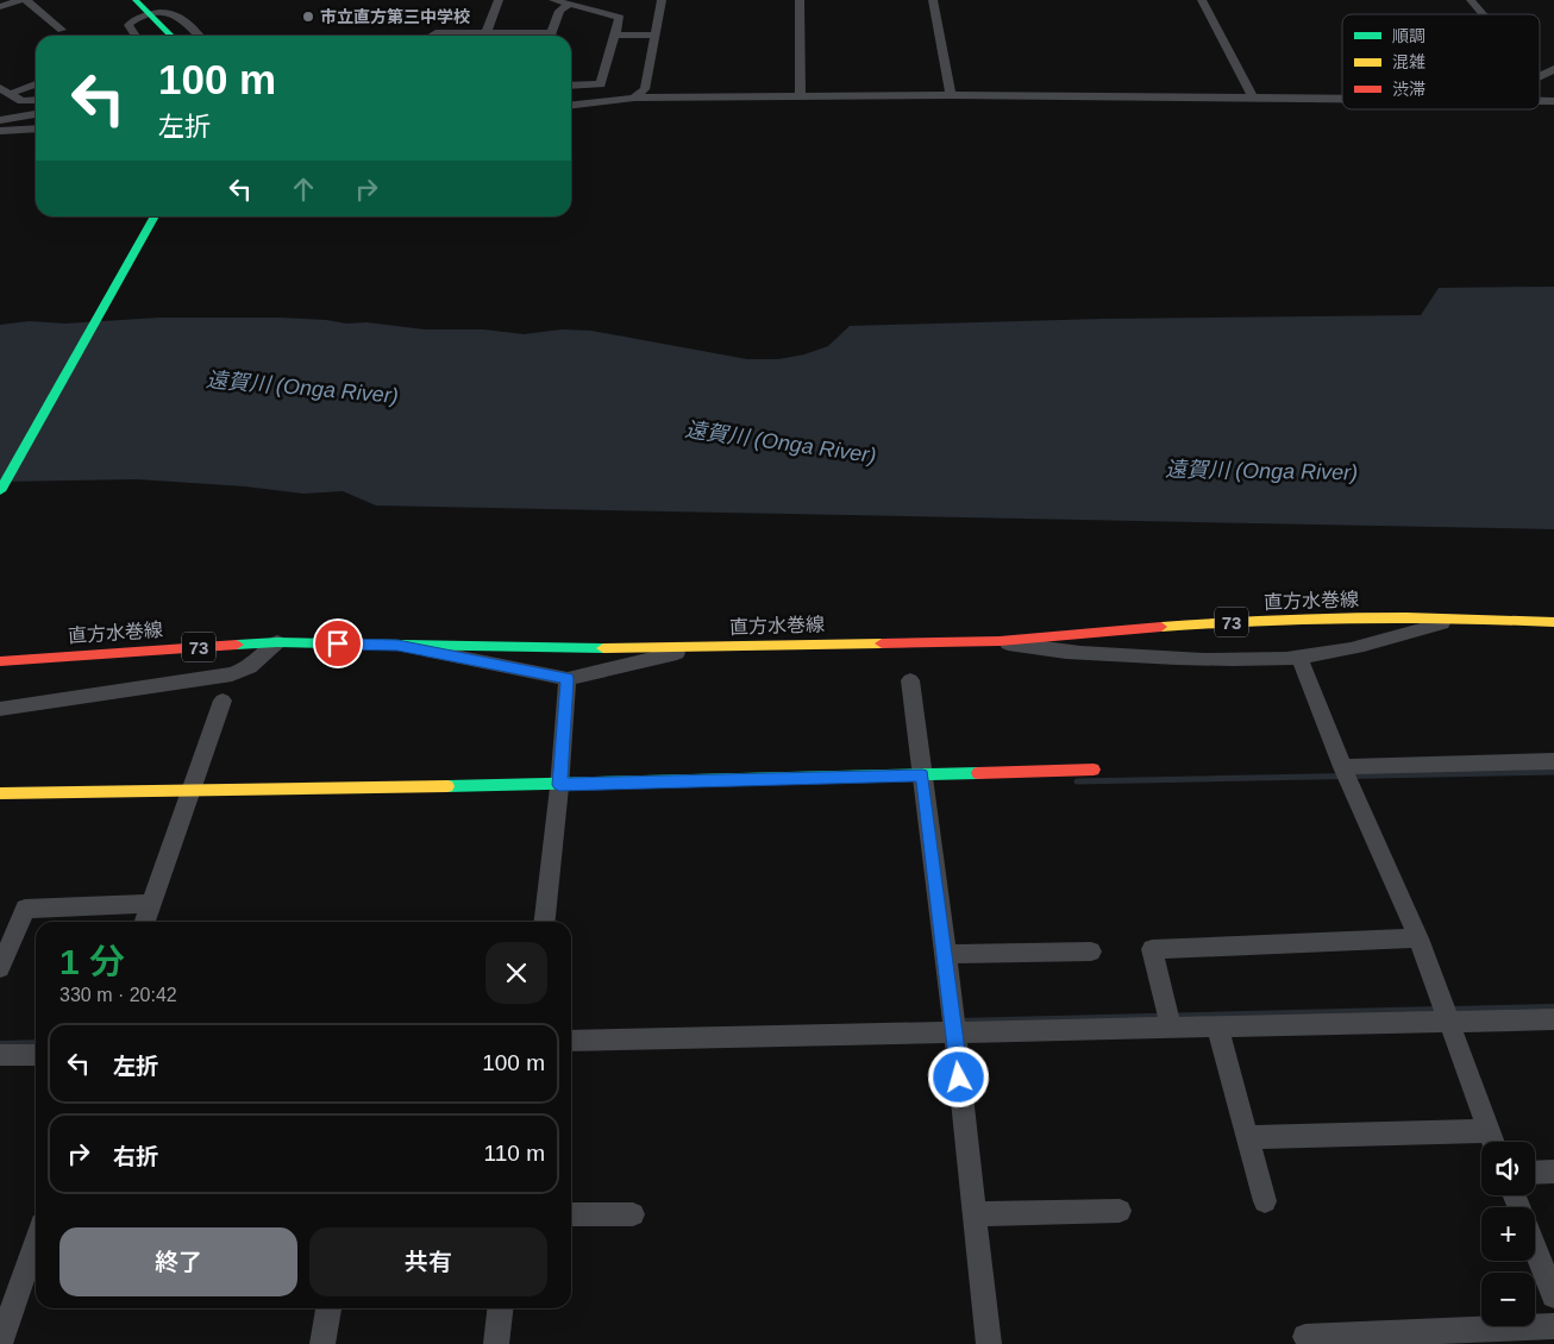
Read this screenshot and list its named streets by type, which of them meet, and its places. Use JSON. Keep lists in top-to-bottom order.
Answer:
{
  "streets": {
    "street": ["直方水巻線", "73"]
  },
  "water": ["遠賀川 (Onga River)"],
  "places": ["市立直方第三中学校"],
  "legend": ["順調", "混雑", "渋滞"],
  "page": {
    "turn": ["100 m", "左折"],
    "heading": ["1 分", "330 m · 20:42"],
    "list": [
      {
        "name": "左折",
        "value": "100 m"
      },
      {
        "name": "右折",
        "value": "110 m"
      }
    ],
    "map_buttons": ["+", "−"],
    "buttons": ["終了", "共有"]
  }
}
